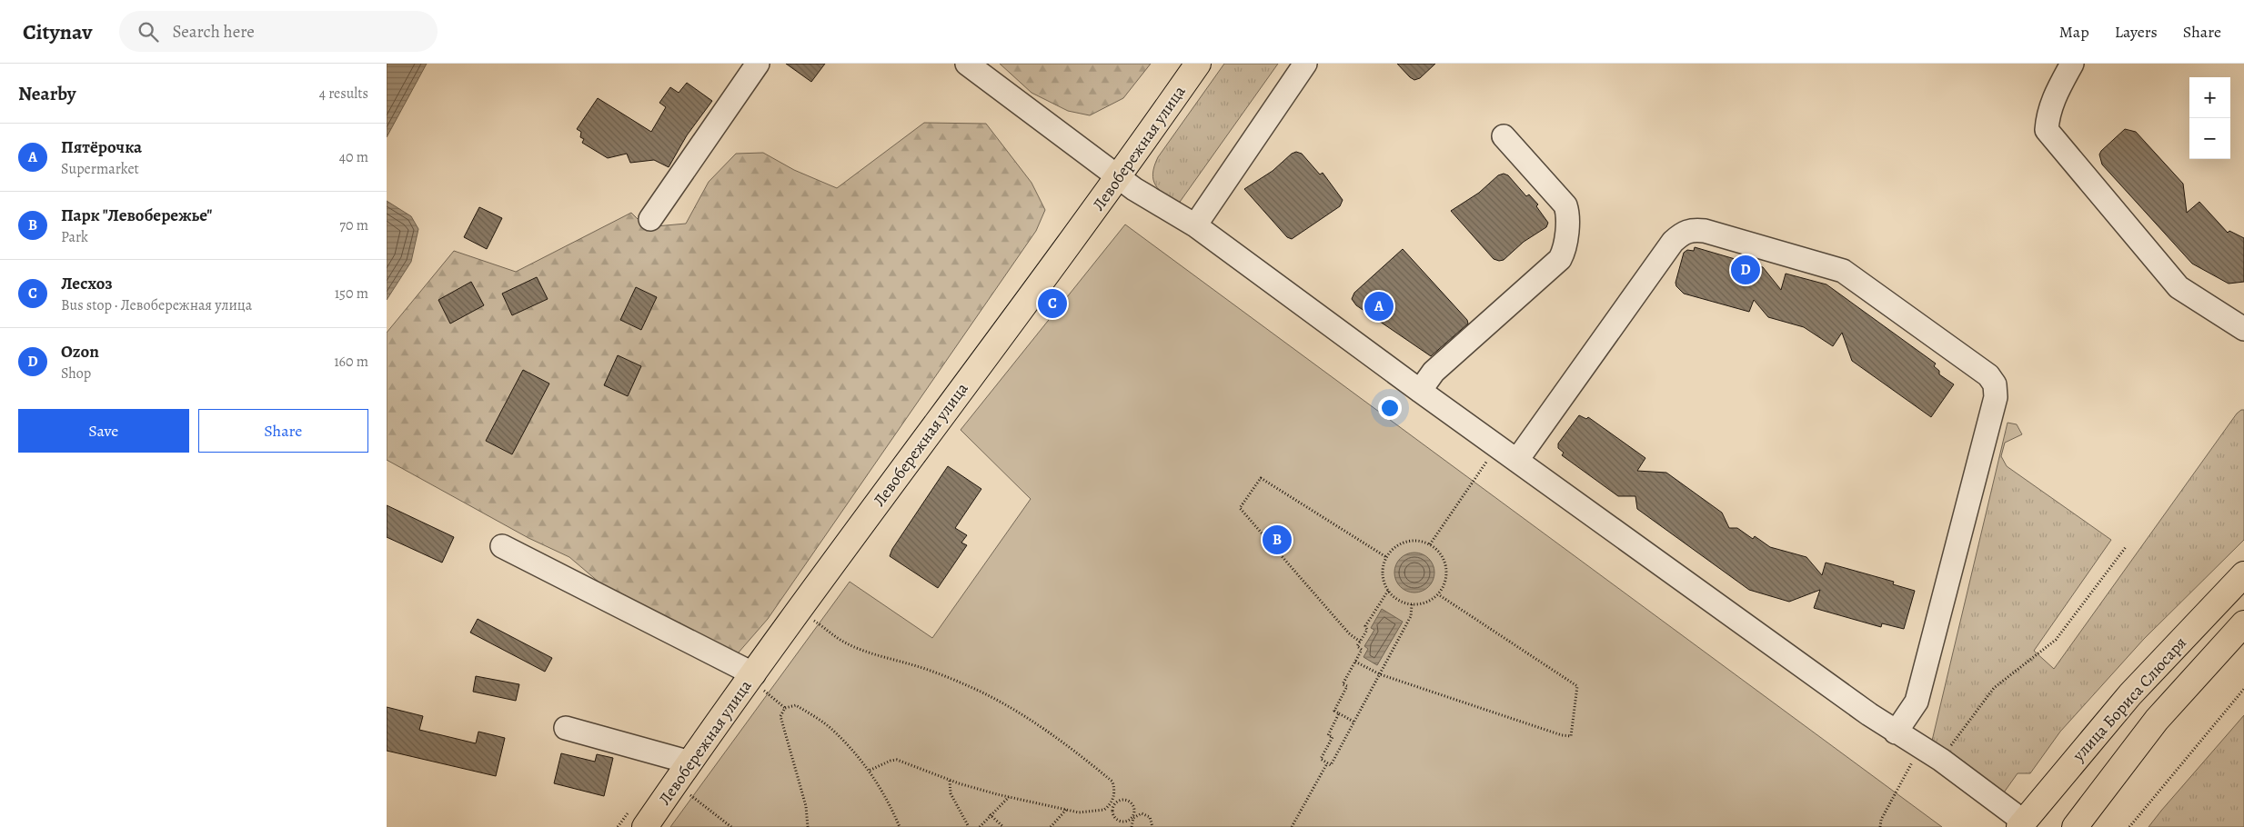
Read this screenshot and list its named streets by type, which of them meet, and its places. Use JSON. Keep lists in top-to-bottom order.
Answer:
{
  "streets": {
    "main road": ["Левобережная улица", "улица Бориса Слюсаря"]
  },
  "page": {
    "header": "Citynav",
    "search": "Search here",
    "nav": ["Map", "Layers", "Share"],
    "heading": ["Nearby", "4 results"],
    "map_buttons": ["+", "−"],
    "list": [
      {
        "mark": "A",
        "name": "Пятёрочка",
        "note": "Supermarket",
        "value": "40 m"
      },
      {
        "mark": "B",
        "name": "Парк \"Левобережье\"",
        "note": "Park",
        "value": "70 m"
      },
      {
        "mark": "C",
        "name": "Лесхоз",
        "note": "Bus stop · Левобережная улица",
        "value": "150 m"
      },
      {
        "mark": "D",
        "name": "Ozon",
        "note": "Shop",
        "value": "160 m"
      }
    ],
    "pins": [
      "D",
      "C",
      "A",
      "B"
    ],
    "buttons": ["Save", "Share"]
  }
}
